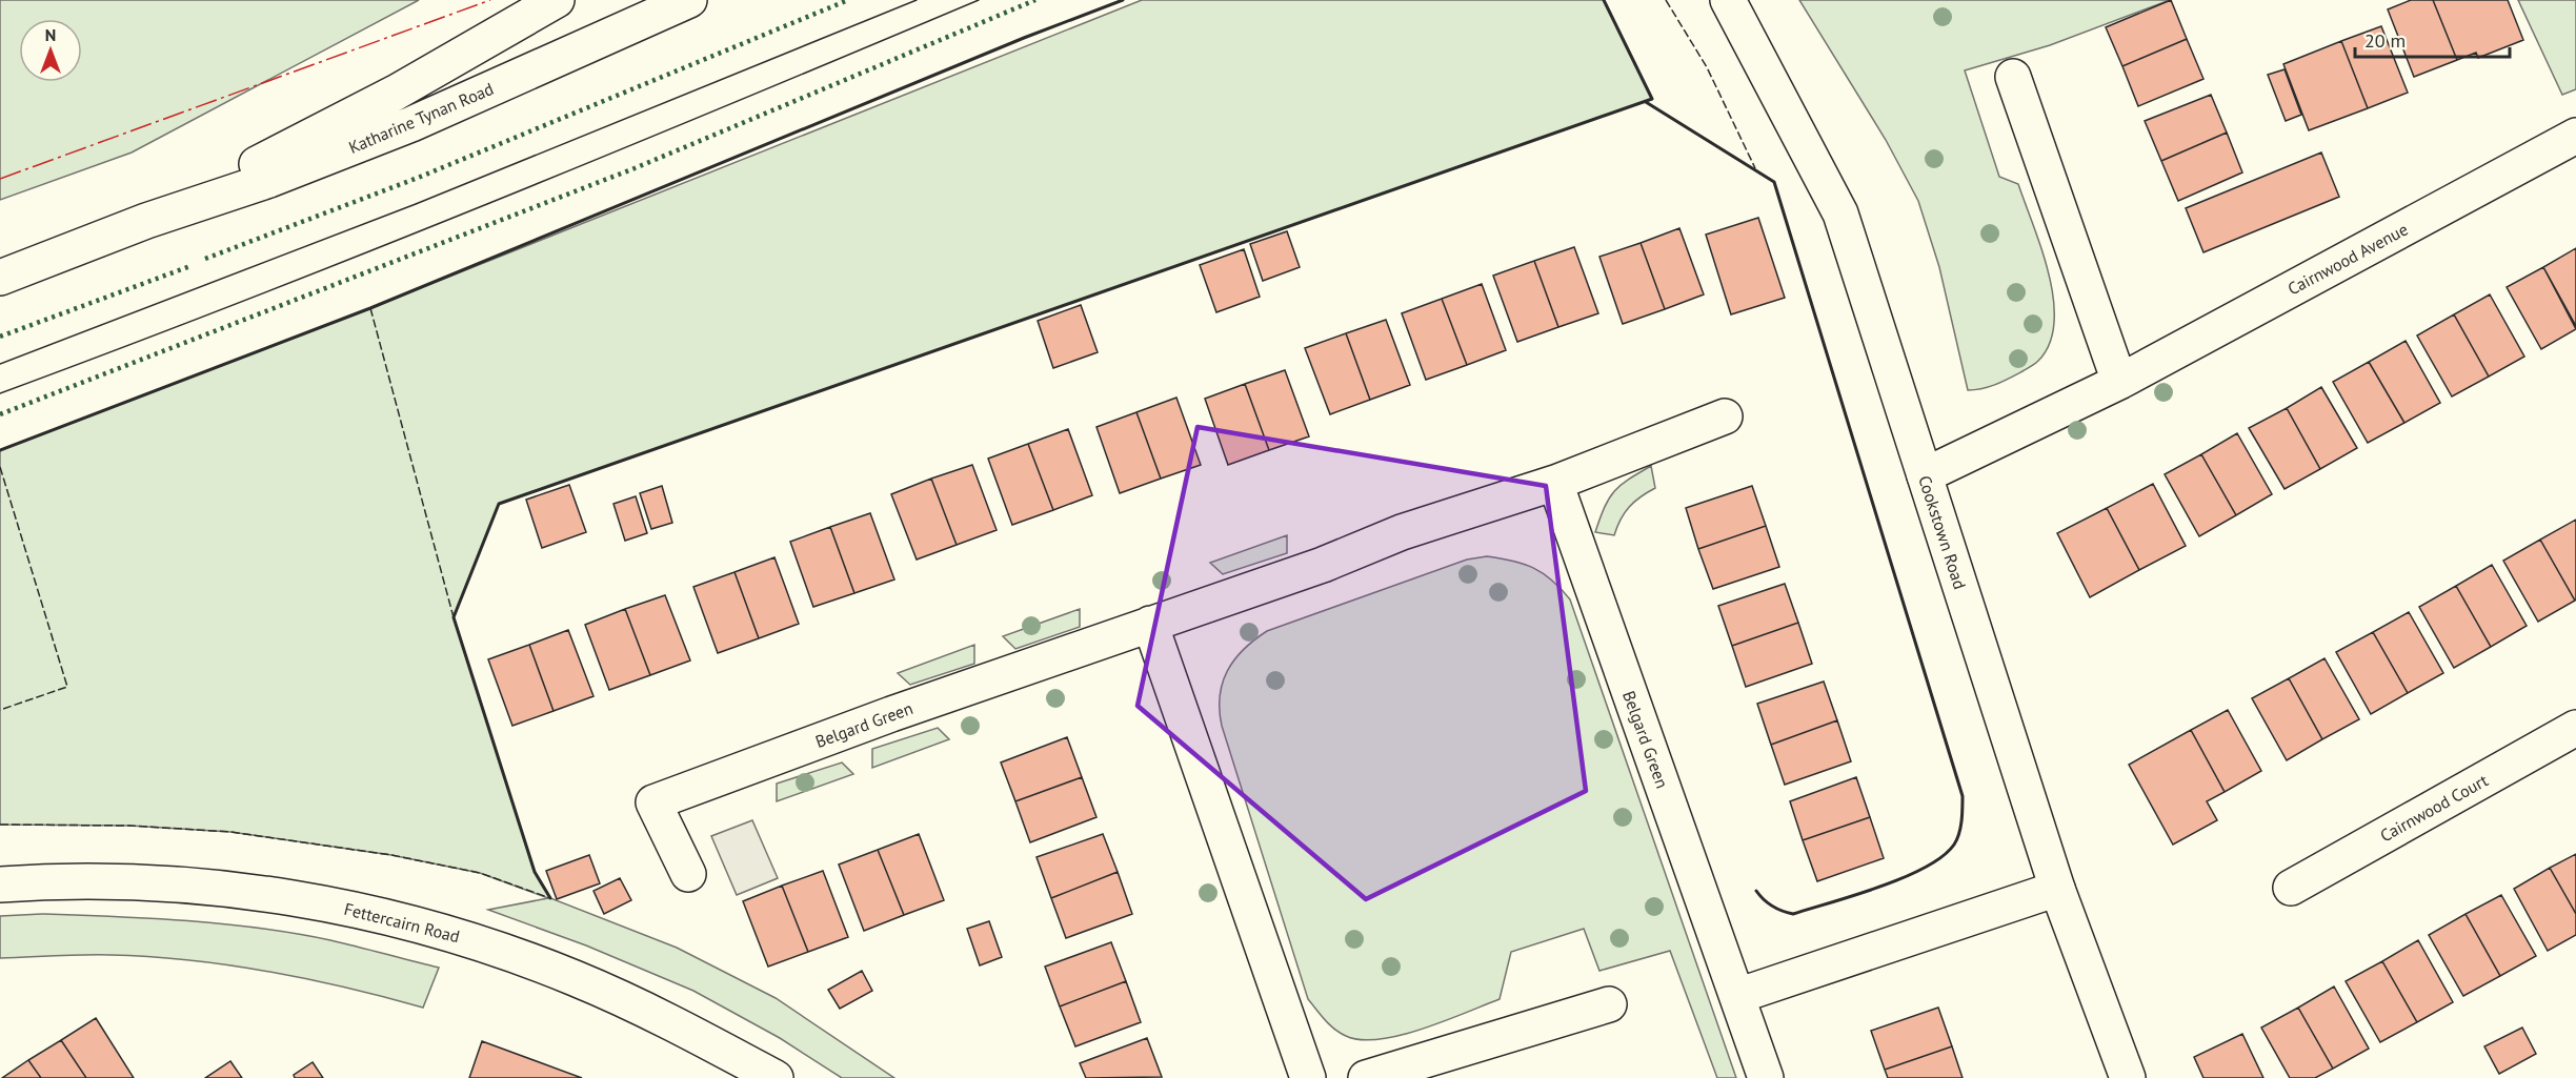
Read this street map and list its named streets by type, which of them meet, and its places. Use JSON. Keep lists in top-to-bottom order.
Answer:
{
  "streets": {
    "street": [
      "Katharine Tynan Road",
      "Cairnwood Avenue",
      "Cookstown Road",
      "Belgard Green",
      "Cairnwood Court",
      "Fettercairn Road"
    ]
  },
  "crossings": [
    ["Cairnwood Avenue", "Cookstown Road"]
  ],
  "scale_bar": "20 m",
  "north": "top"
}
